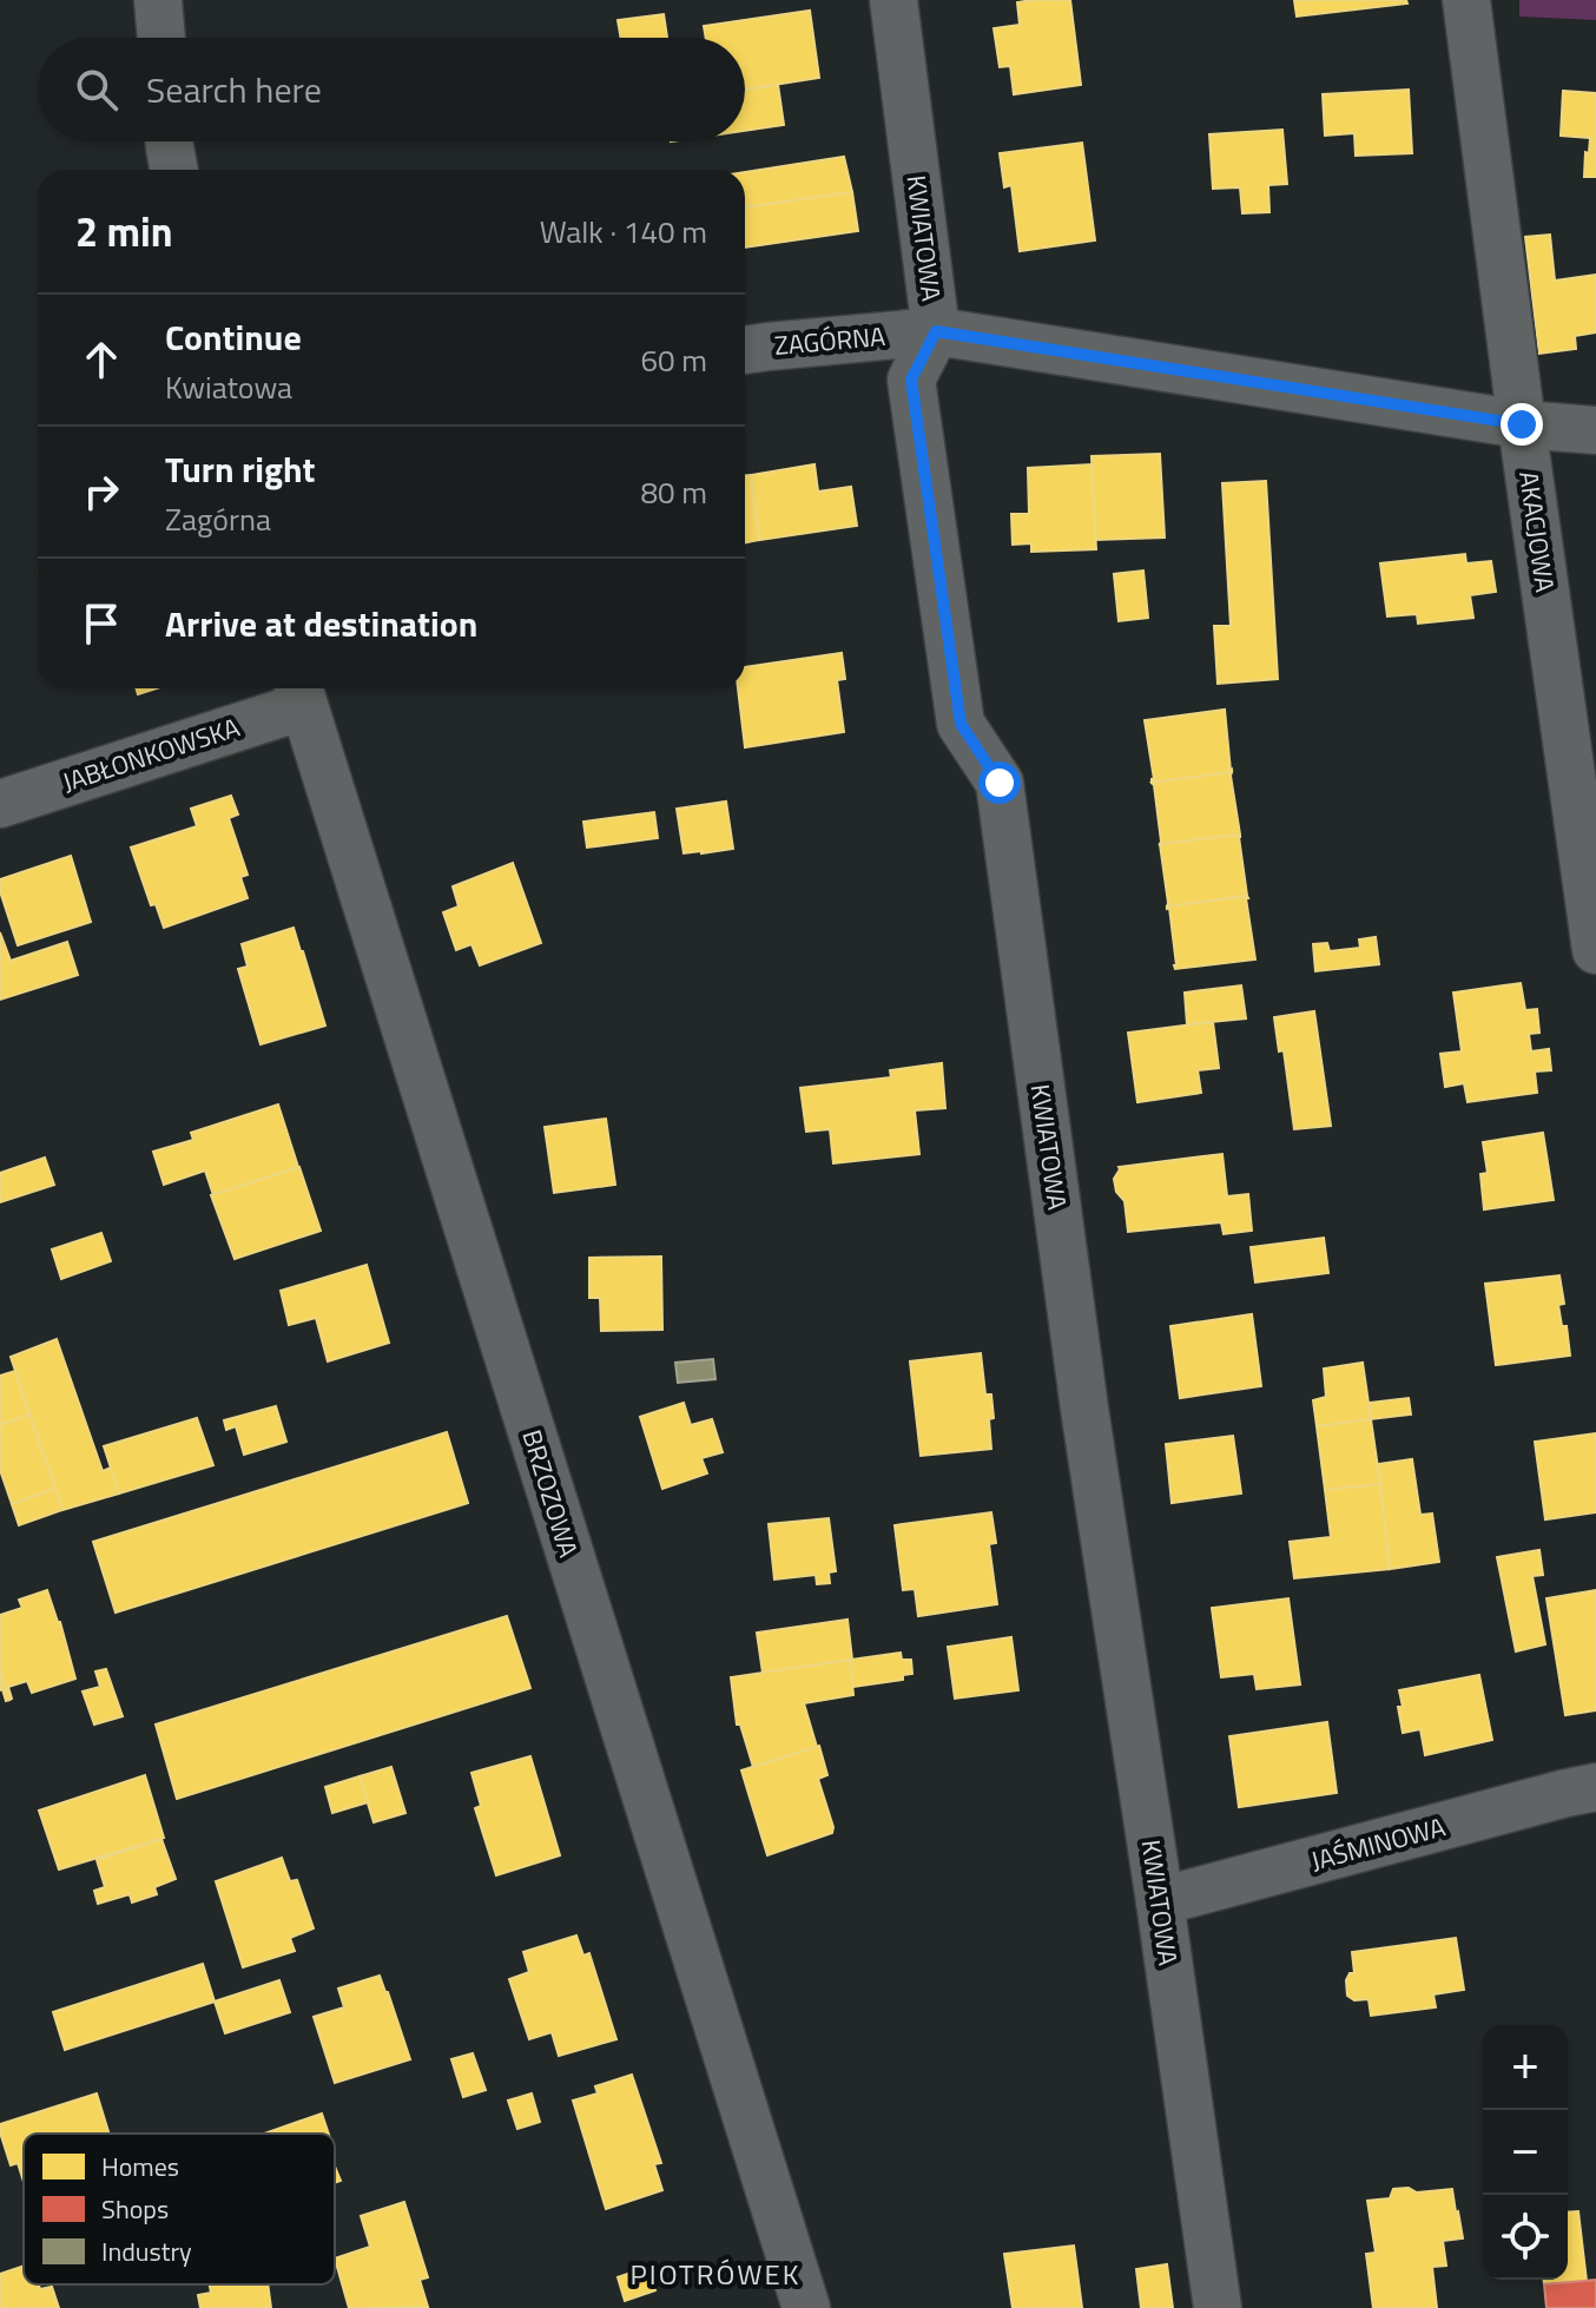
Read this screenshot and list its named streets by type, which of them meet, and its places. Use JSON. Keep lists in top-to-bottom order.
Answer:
{
  "streets": {
    "street": [
      "KWIATOWA",
      "ZAGÓRNA",
      "AKACJOWA",
      "JABŁONKOWSKA",
      "BRZOZOWA",
      "JAŚMINOWA"
    ]
  },
  "crossings": [
    ["KWIATOWA", "ZAGÓRNA"],
    ["KWIATOWA", "JAŚMINOWA"],
    ["ZAGÓRNA", "AKACJOWA"],
    ["JABŁONKOWSKA", "BRZOZOWA"]
  ],
  "districts": ["PIOTRÓWEK"],
  "legend": ["Homes", "Shops", "Industry"],
  "page": {
    "search": "Search here",
    "heading": ["2 min", "Walk · 140 m"],
    "list": [
      ["Continue", "Kwiatowa", "60 m"],
      ["Turn right", "Zagórna", "80 m"],
      "Arrive at destination"
    ],
    "map_buttons": ["+", "−"]
  }
}
